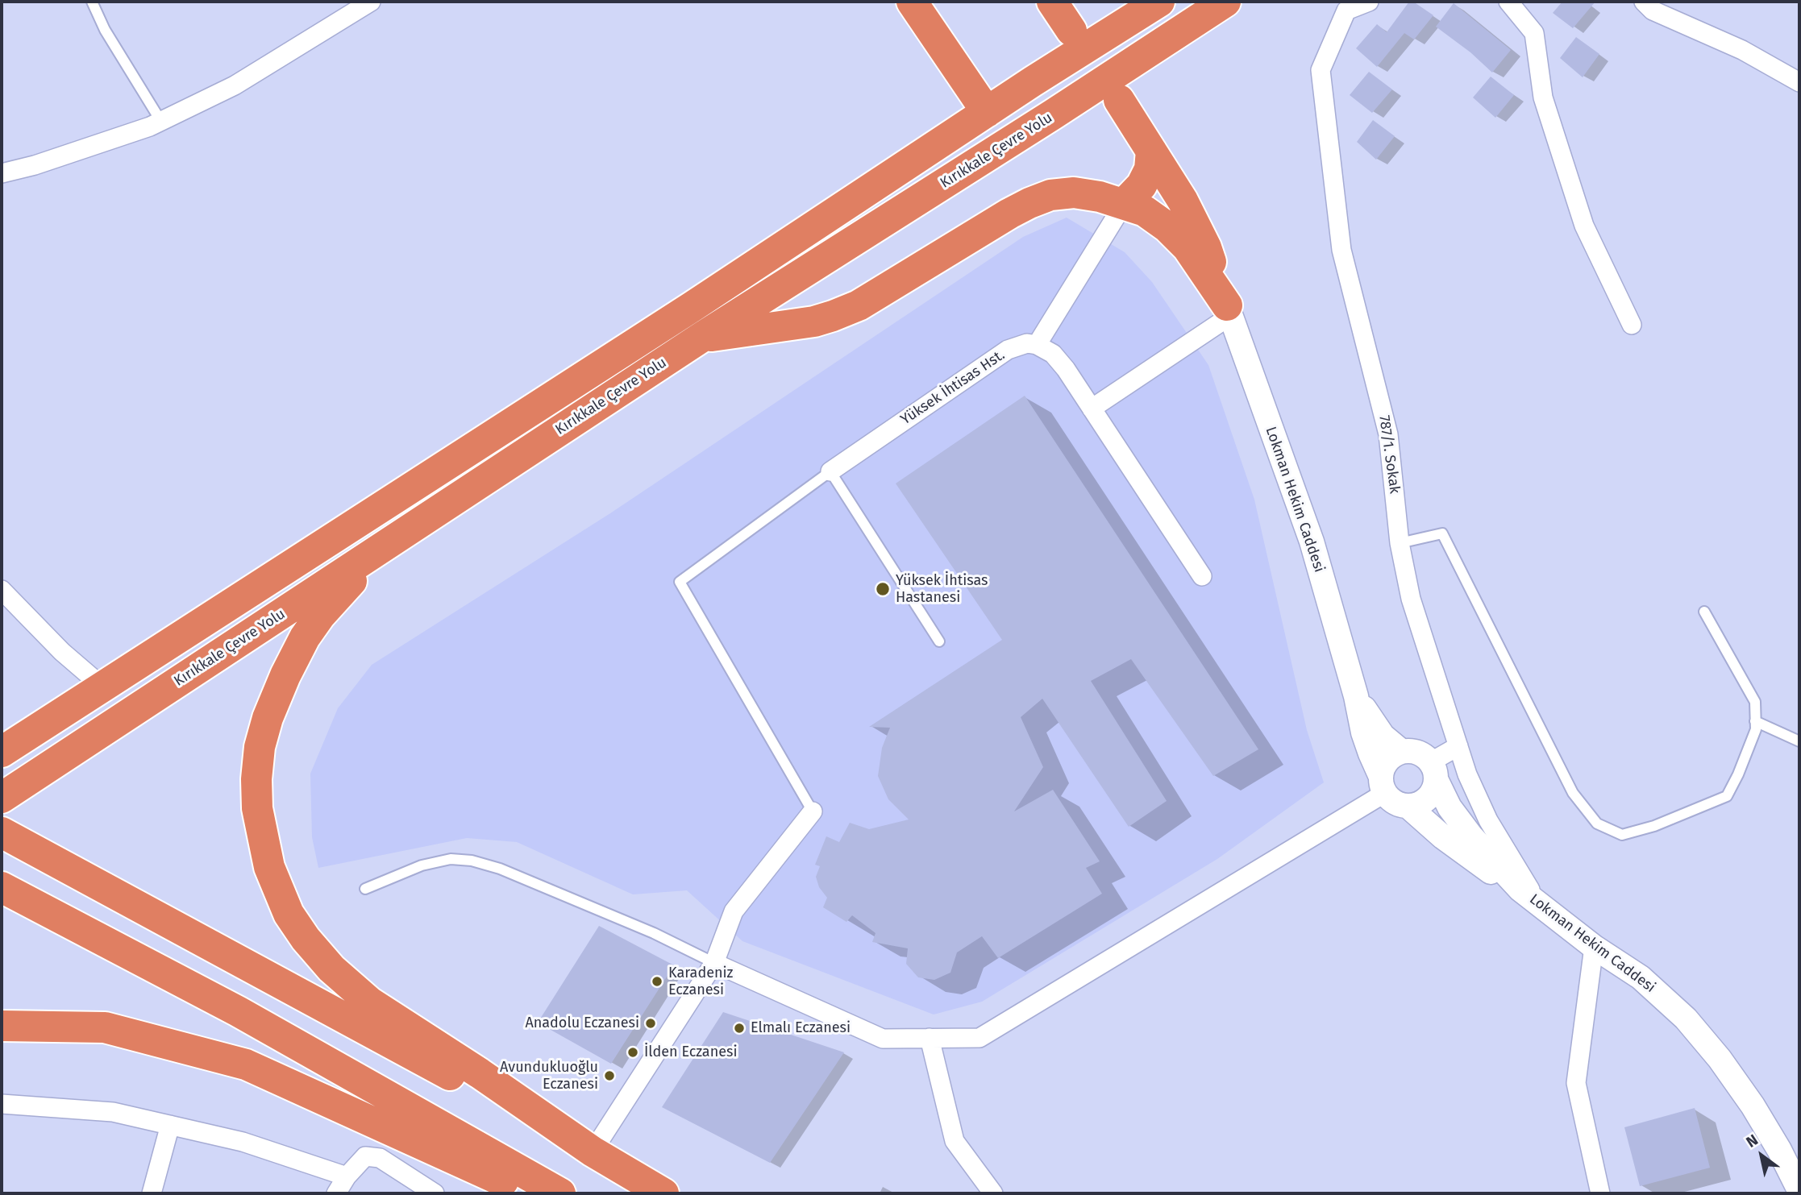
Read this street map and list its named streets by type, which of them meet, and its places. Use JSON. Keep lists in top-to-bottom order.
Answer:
{
  "streets": {
    "highway": ["Kırıkkale Çevre Yolu"],
    "street": ["Yüksek İhtisas Hst.", "787/1. Sokak", "Lokman Hekim Caddesi"]
  },
  "crossings": [
    ["787/1. Sokak", "Lokman Hekim Caddesi"]
  ],
  "places": [
    "Yüksek İhtisas Hastanesi",
    "Karadeniz Eczanesi",
    "Anadolu Eczanesi",
    "Elmalı Eczanesi",
    "İlden Eczanesi",
    "Avundukluoğlu Eczanesi"
  ],
  "north": "top left"
}
